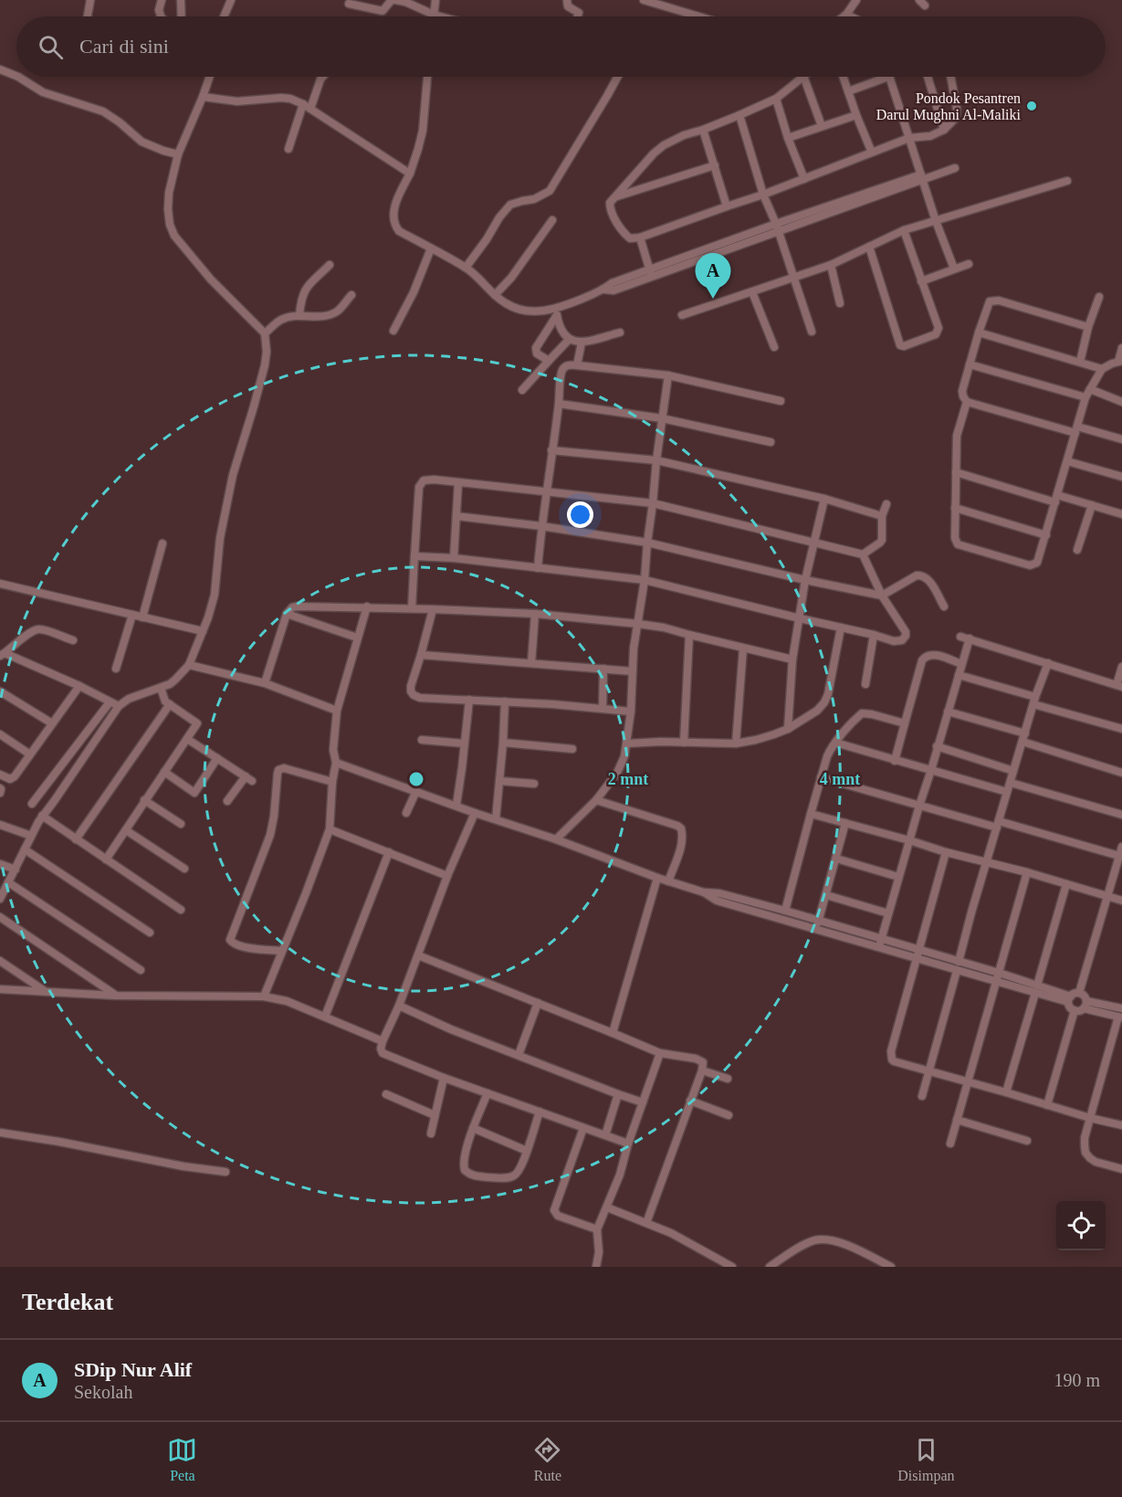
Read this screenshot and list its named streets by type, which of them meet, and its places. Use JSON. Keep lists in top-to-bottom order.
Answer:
{
  "places": ["Pondok Pesantren Darul Mughni Al-Maliki"],
  "page": {
    "search": "Cari di sini",
    "pins": "A",
    "heading": "Terdekat",
    "list": [
      {
        "mark": "A",
        "name": "SDip Nur Alif",
        "note": "Sekolah",
        "value": "190 m"
      }
    ],
    "nav": ["Peta", "Rute", "Disimpan"]
  },
  "rings": ["2 mnt", "4 mnt"]
}
